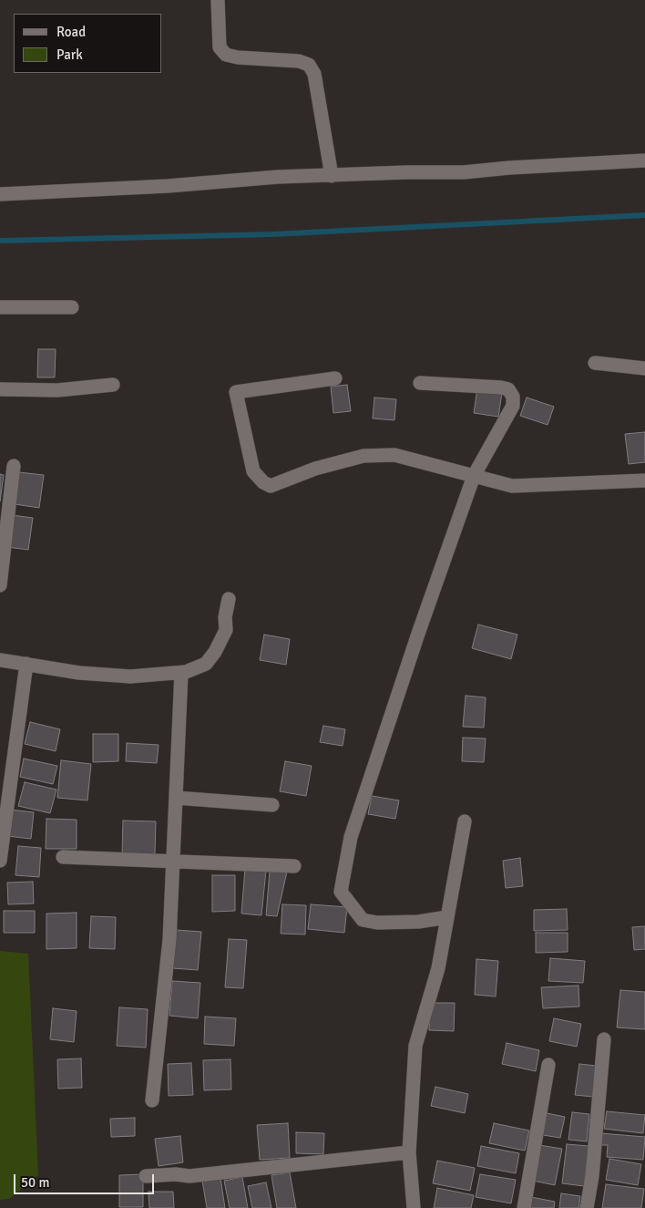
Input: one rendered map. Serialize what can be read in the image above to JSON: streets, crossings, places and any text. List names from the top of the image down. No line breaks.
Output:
{"legend":["Road","Park"],"scale_bar":"50 m"}
